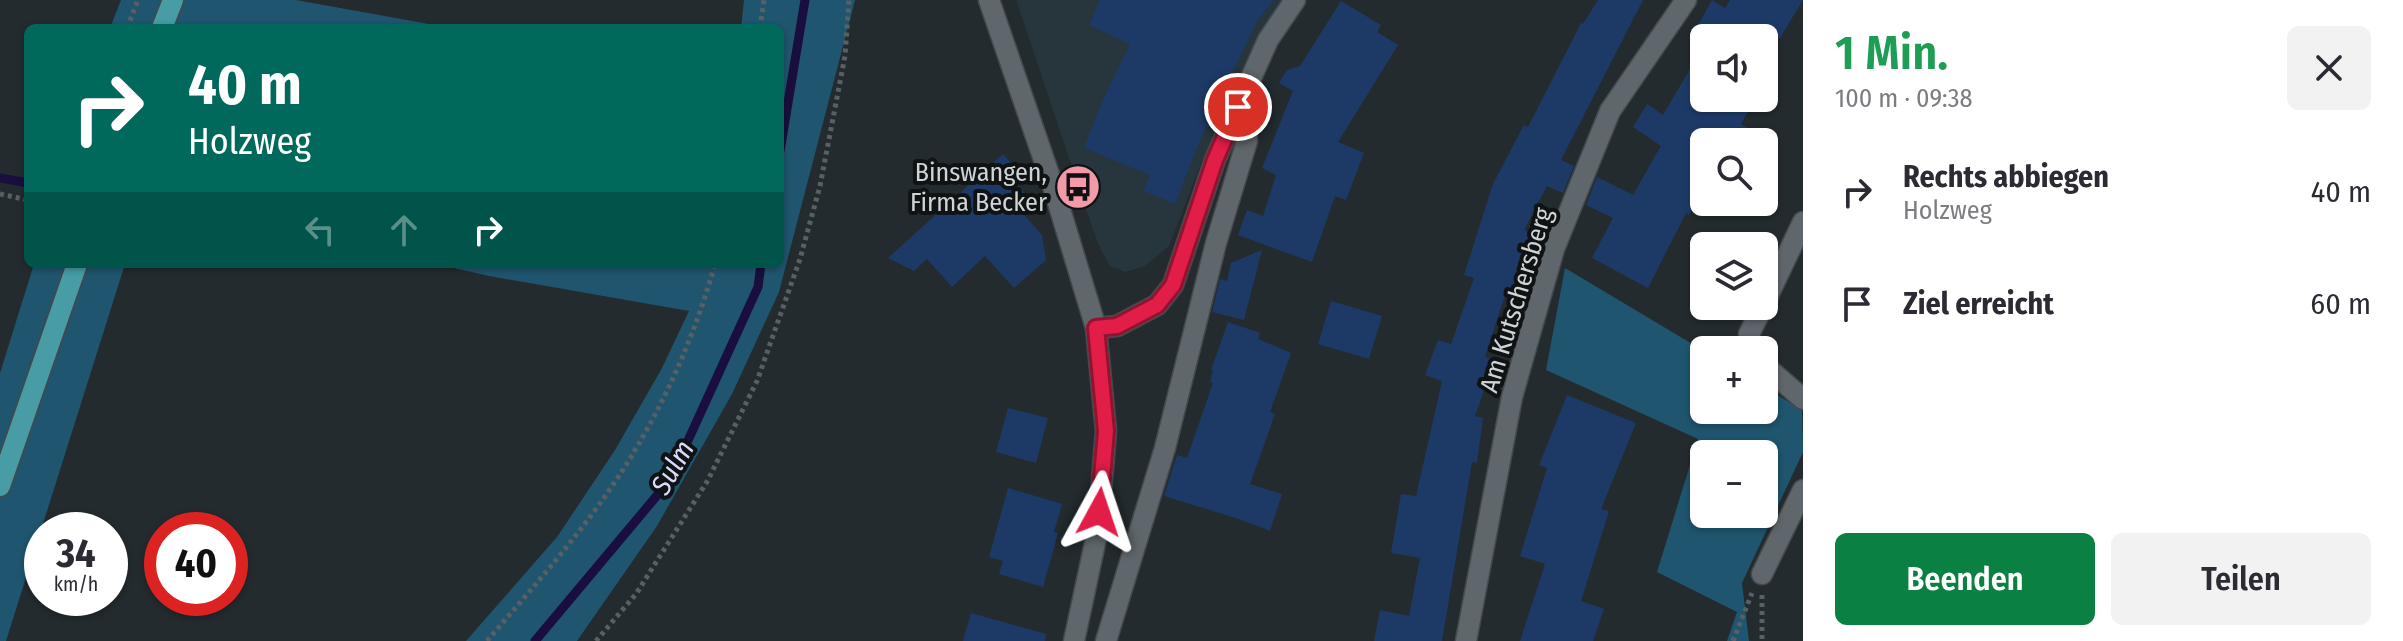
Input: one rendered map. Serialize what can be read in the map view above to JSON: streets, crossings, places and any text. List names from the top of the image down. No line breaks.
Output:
{"streets":{"street":["Am Kutschersberg"]},"water":["Sulm"],"places":{"bus stop":["Binswangen, Firma Becker"]},"page":{"heading":["1 Min.","100 m · 09:38"],"map_buttons":["+","−"],"turn":["40 m","Holzweg"],"list":[{"name":"Rechts abbiegen","note":"Holzweg","value":"40 m"},{"name":"Ziel erreicht","value":"60 m"}],"speed":"34 km/h","limit":"40","buttons":["Beenden","Teilen"]}}
